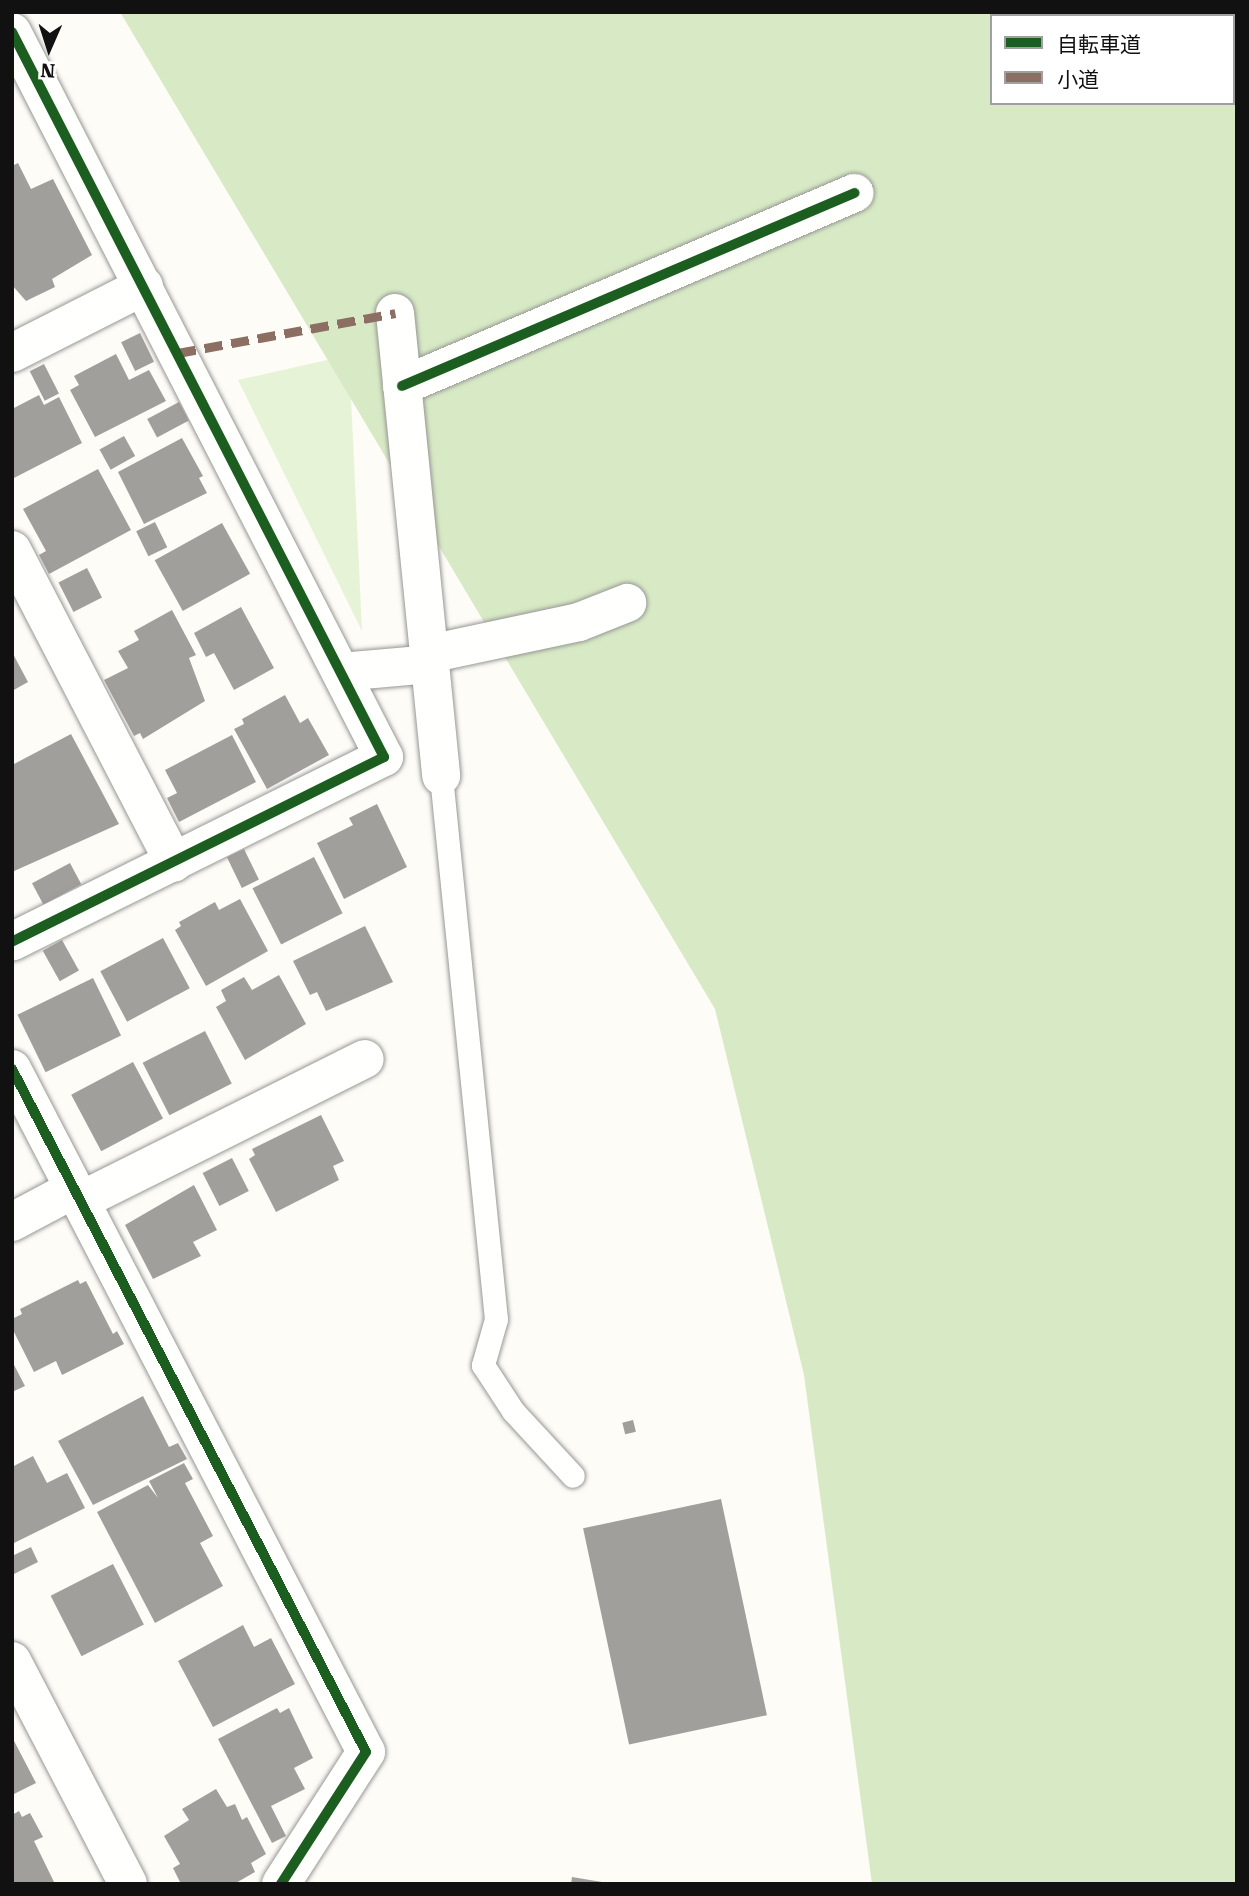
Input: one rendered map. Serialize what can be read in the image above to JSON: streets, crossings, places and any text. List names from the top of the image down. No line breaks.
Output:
{"legend":["自転車道","小道"],"north":"bottom"}
